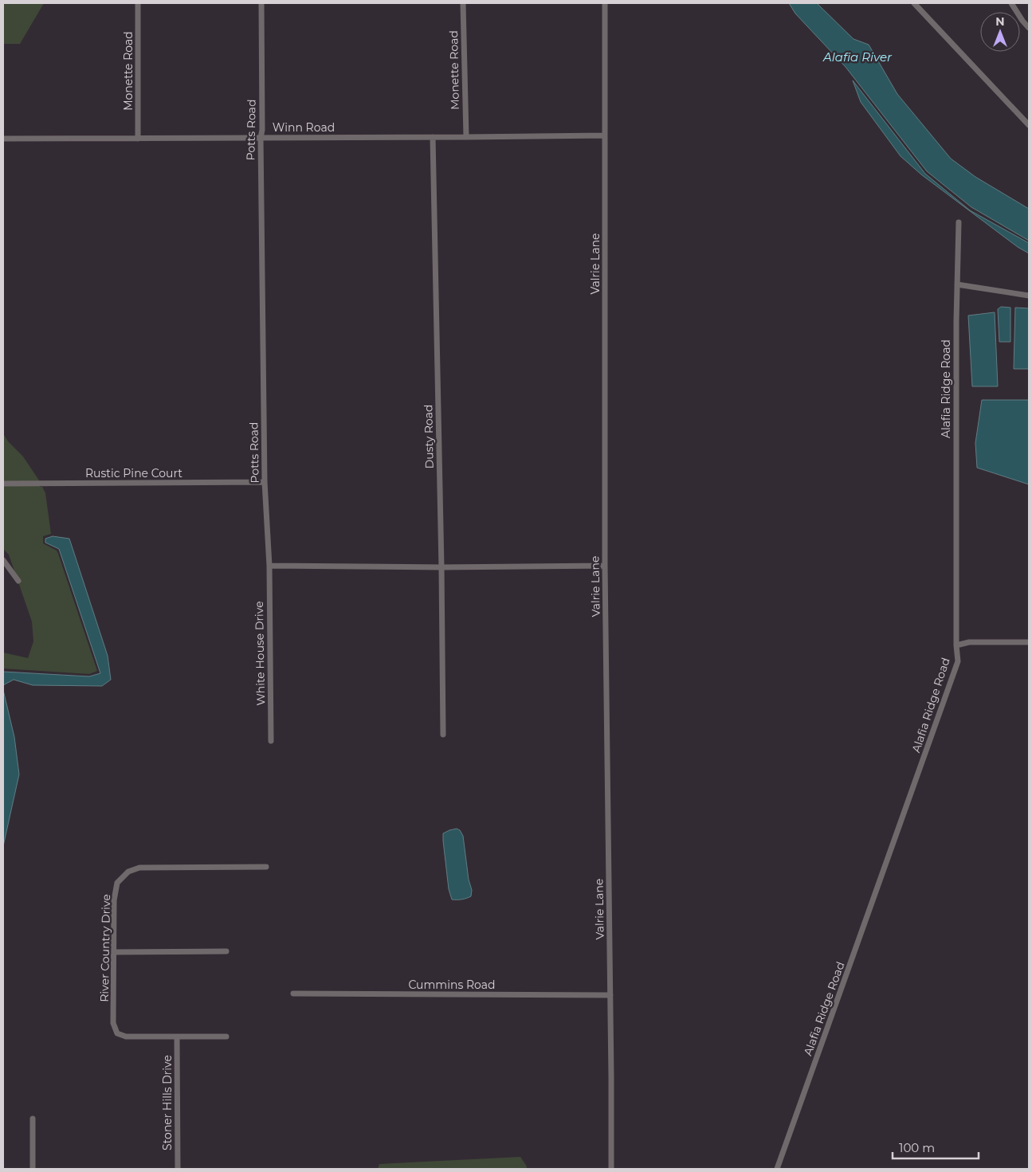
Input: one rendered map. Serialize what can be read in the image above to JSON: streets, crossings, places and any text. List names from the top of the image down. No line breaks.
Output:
{"streets":{"street":["Monette Road","Winn Road","Potts Road","Valrie Lane","Alafia Ridge Road","Dusty Road","Rustic Pine Court","White House Drive","River Country Drive","Cummins Road","Stoner Hills Drive"]},"crossings":[["Monette Road","Winn Road"],["Winn Road","Potts Road"],["Winn Road","Valrie Lane"],["Winn Road","Dusty Road"],["Potts Road","Rustic Pine Court"],["Potts Road","White House Drive"],["Valrie Lane","Cummins Road"],["River Country Drive","Stoner Hills Drive"]],"water":["Alafia River"],"scale_bar":"100 m","north":"top"}
